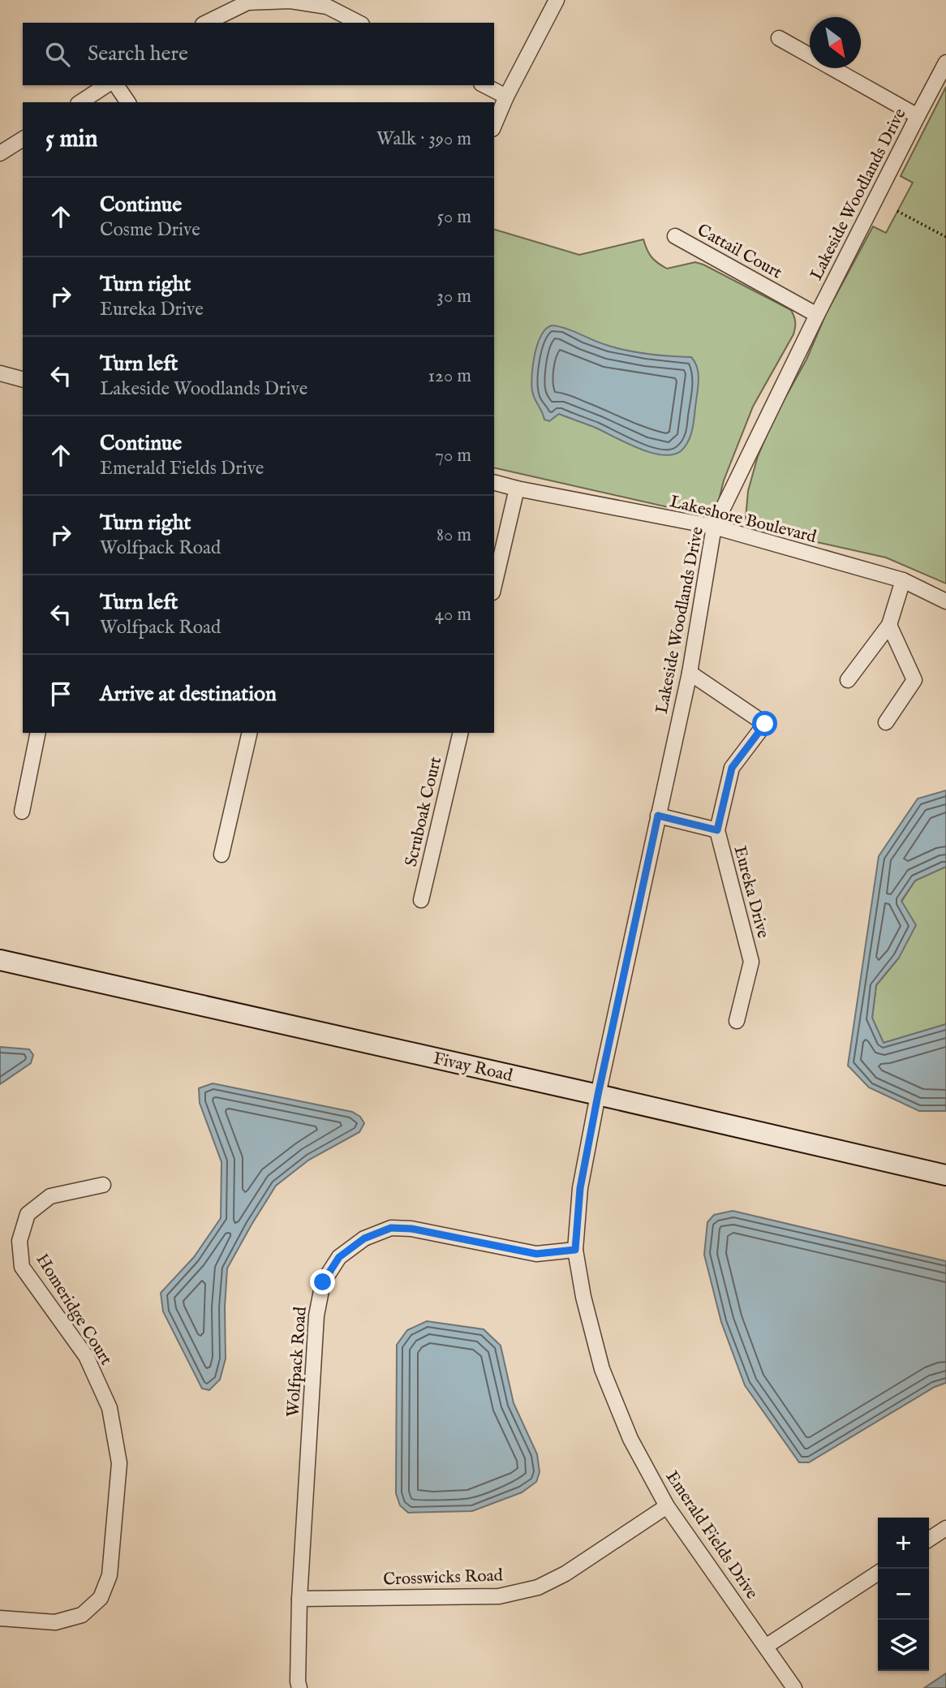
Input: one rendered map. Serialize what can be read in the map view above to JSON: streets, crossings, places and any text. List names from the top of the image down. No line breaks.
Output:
{"streets":{"street":["Lakeside Woodlands Drive","Cattail Court","Lakeshore Boulevard","Scruboak Court","Eureka Drive","Fivay Road","Homeridge Court","Wolfpack Road","Emerald Fields Drive","Crosswicks Road"]},"crossings":[["Lakeside Woodlands Drive","Cattail Court"],["Lakeside Woodlands Drive","Lakeshore Boulevard"],["Lakeside Woodlands Drive","Eureka Drive"],["Lakeside Woodlands Drive","Fivay Road"],["Lakeside Woodlands Drive","Emerald Fields Drive"],["Fivay Road","Emerald Fields Drive"],["Wolfpack Road","Emerald Fields Drive"],["Wolfpack Road","Crosswicks Road"],["Emerald Fields Drive","Crosswicks Road"]],"north":"bottom right","page":{"search":"Search here","heading":["5 min","Walk · 390 m"],"list":[["Continue","Cosme Drive","50 m"],["Turn right","Eureka Drive","30 m"],["Turn left","Lakeside Woodlands Drive","120 m"],["Continue","Emerald Fields Drive","70 m"],["Turn right","Wolfpack Road","80 m"],["Turn left","Wolfpack Road","40 m"],"Arrive at destination"],"map_buttons":["+","−"]}}
